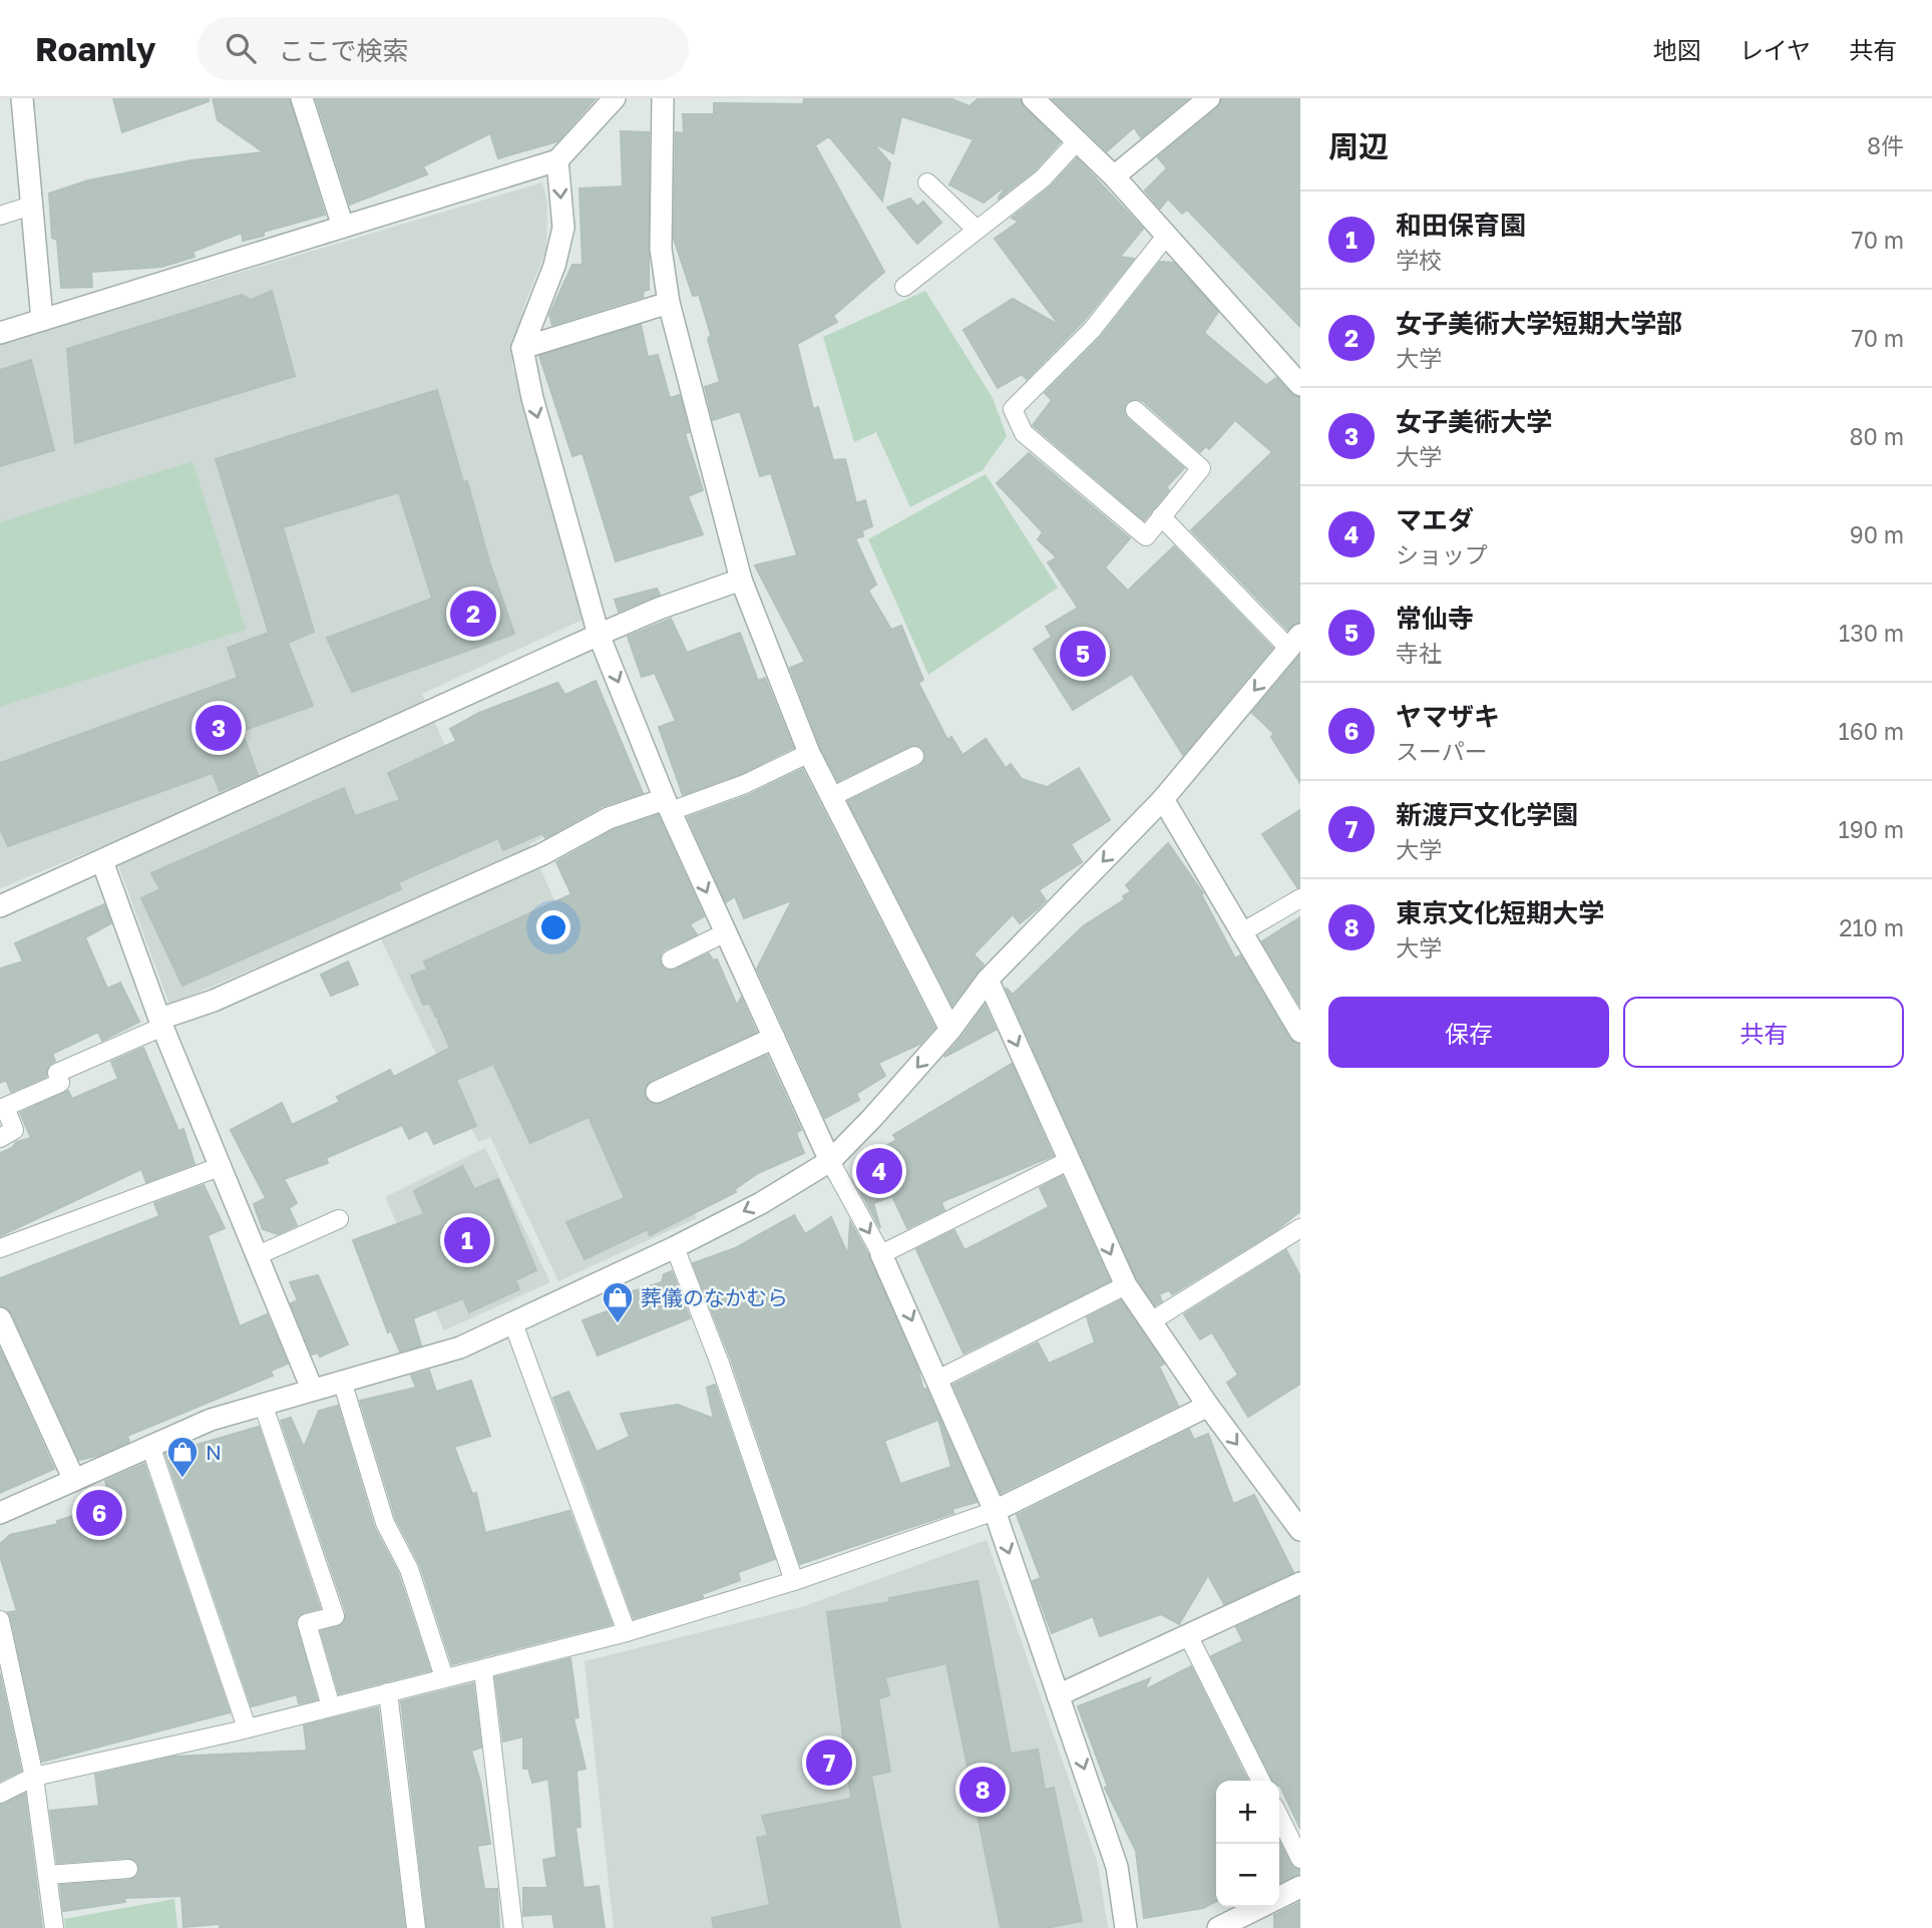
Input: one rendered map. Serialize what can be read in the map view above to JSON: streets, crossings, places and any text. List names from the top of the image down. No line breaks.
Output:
{"places":{"shop":["葬儀のなかむら","N"]},"page":{"header":"Roamly","search":"ここで検索","nav":["地図","レイヤ","共有"],"heading":["周辺","8件"],"list":[{"mark":"1","name":"和田保育園","note":"学校","value":"70 m"},{"mark":"2","name":"女子美術大学短期大学部","note":"大学","value":"70 m"},{"mark":"3","name":"女子美術大学","note":"大学","value":"80 m"},{"mark":"4","name":"マエダ","note":"ショップ","value":"90 m"},{"mark":"5","name":"常仙寺","note":"寺社","value":"130 m"},{"mark":"6","name":"ヤマザキ","note":"スーパー","value":"160 m"},{"mark":"7","name":"新渡戸文化学園","note":"大学","value":"190 m"},{"mark":"8","name":"東京文化短期大学","note":"大学","value":"210 m"}],"pins":["2","5","3","4","1","6","7","8"],"buttons":["保存","共有"],"map_buttons":["+","−"]}}
